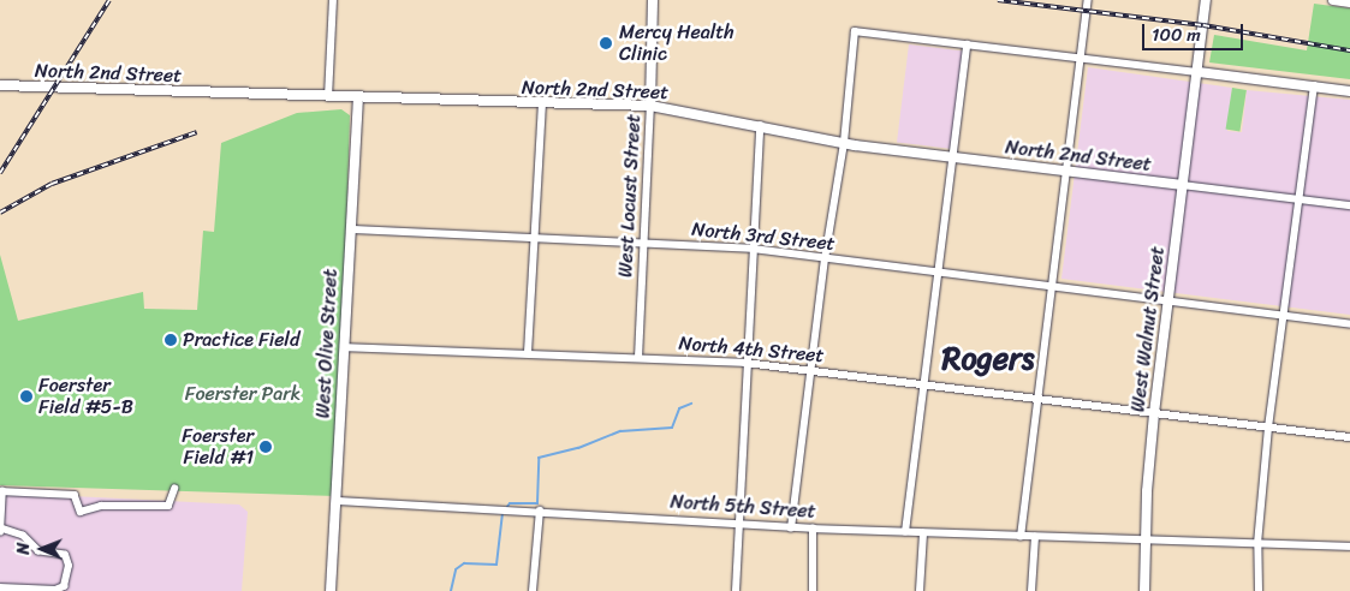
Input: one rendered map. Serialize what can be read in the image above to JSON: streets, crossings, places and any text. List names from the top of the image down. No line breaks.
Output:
{"streets":{"main road":["North 2nd Street","West Locust Street","West Walnut Street","West Olive Street"],"street":["North 3rd Street","North 4th Street","North 5th Street"]},"crossings":[["North 2nd Street","West Locust Street"],["North 2nd Street","West Walnut Street"],["North 2nd Street","West Olive Street"],["West Locust Street","North 3rd Street"],["West Locust Street","North 4th Street"],["North 3rd Street","West Walnut Street"],["North 3rd Street","West Olive Street"],["West Walnut Street","North 4th Street"],["West Walnut Street","North 5th Street"],["West Olive Street","North 4th Street"],["West Olive Street","North 5th Street"]],"districts":["Rogers"],"parks":["Foerster Park"],"places":["Mercy Health Clinic","Practice Field","Foerster Field #5-B","Foerster Field #1"],"scale_bar":"100 m","north":"left"}
